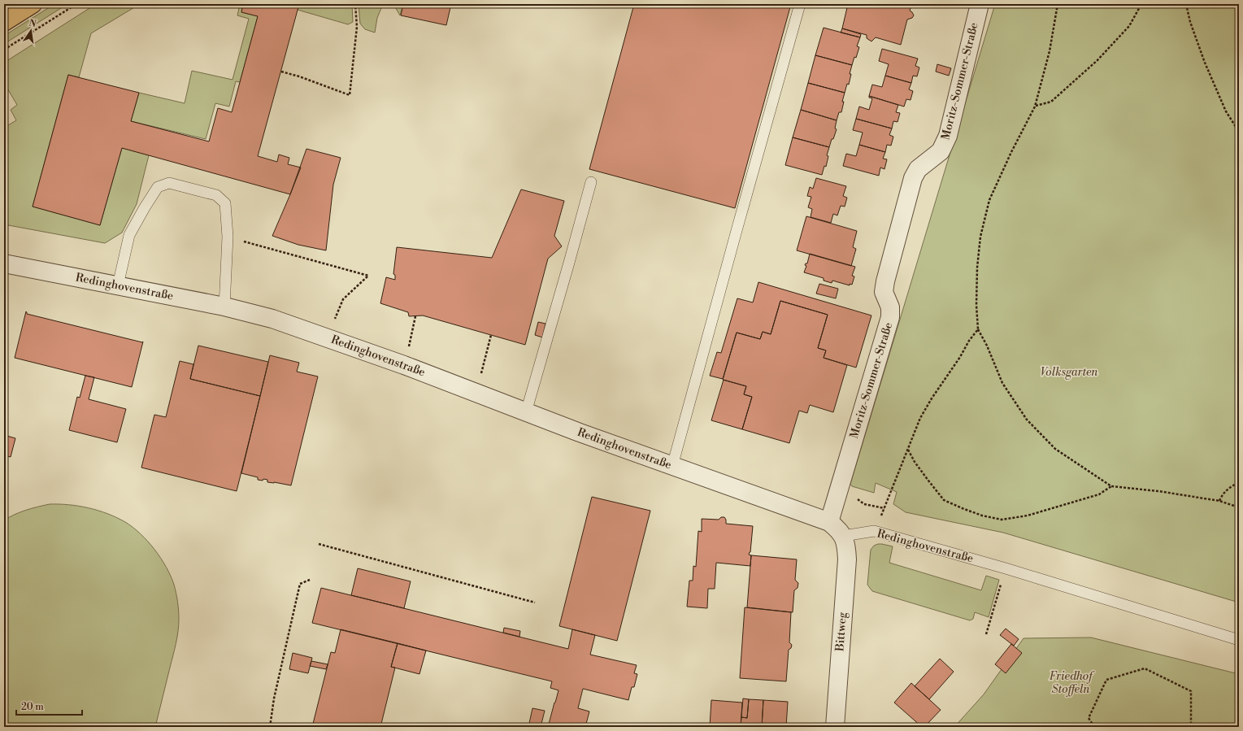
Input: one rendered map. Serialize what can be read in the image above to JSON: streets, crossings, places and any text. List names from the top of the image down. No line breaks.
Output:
{"streets":{"street":["Moritz-Sommer-Straße","Redinghovenstraße","Bittweg"]},"crossings":[["Moritz-Sommer-Straße","Redinghovenstraße"],["Redinghovenstraße","Bittweg"]],"parks":["Volksgarten","Friedhof Stoffeln"],"scale_bar":"20 m","north":"top"}
